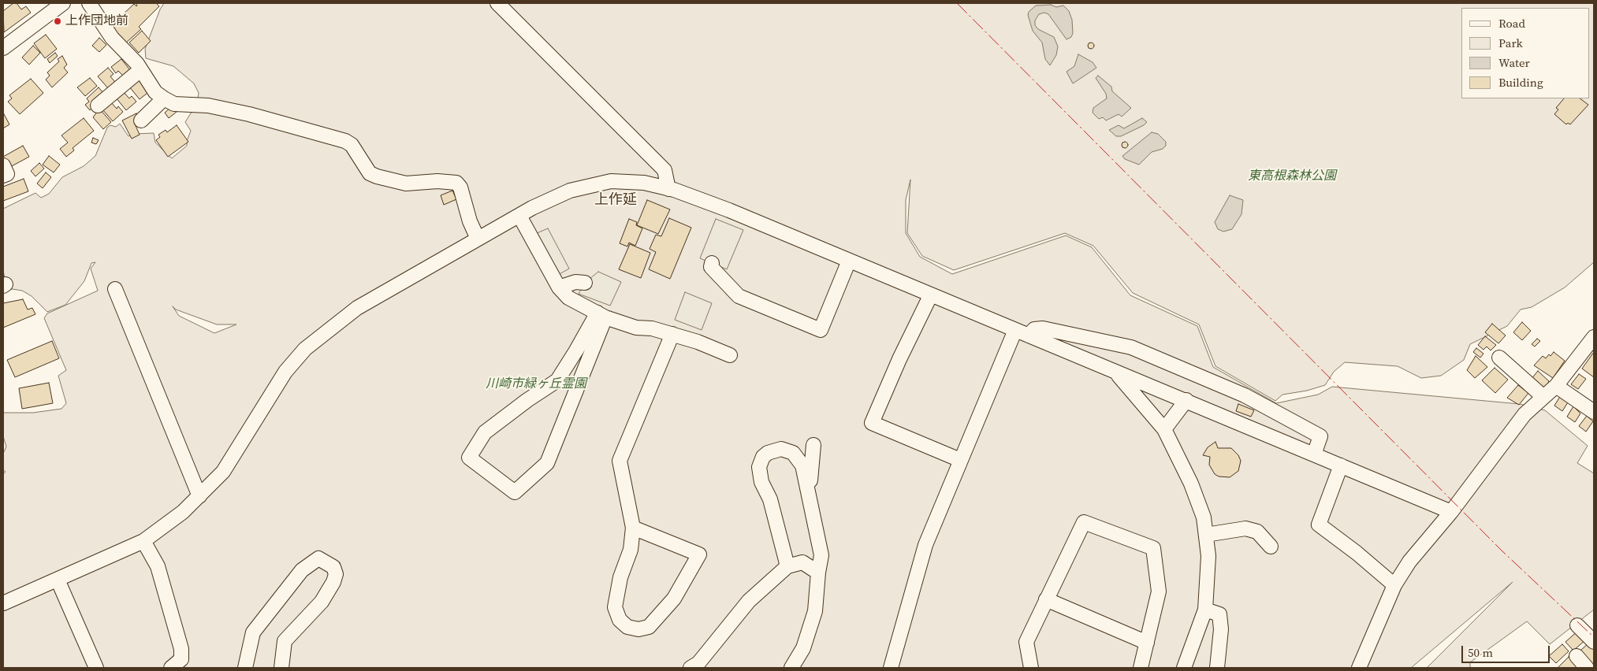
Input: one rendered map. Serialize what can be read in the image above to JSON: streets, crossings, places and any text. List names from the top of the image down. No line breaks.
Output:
{"districts":["上作延"],"parks":["東高根森林公園","川崎市緑ヶ丘霊園"],"places":["上作団地前"],"legend":["Road","Park","Water","Building"],"scale_bar":"50 m"}
